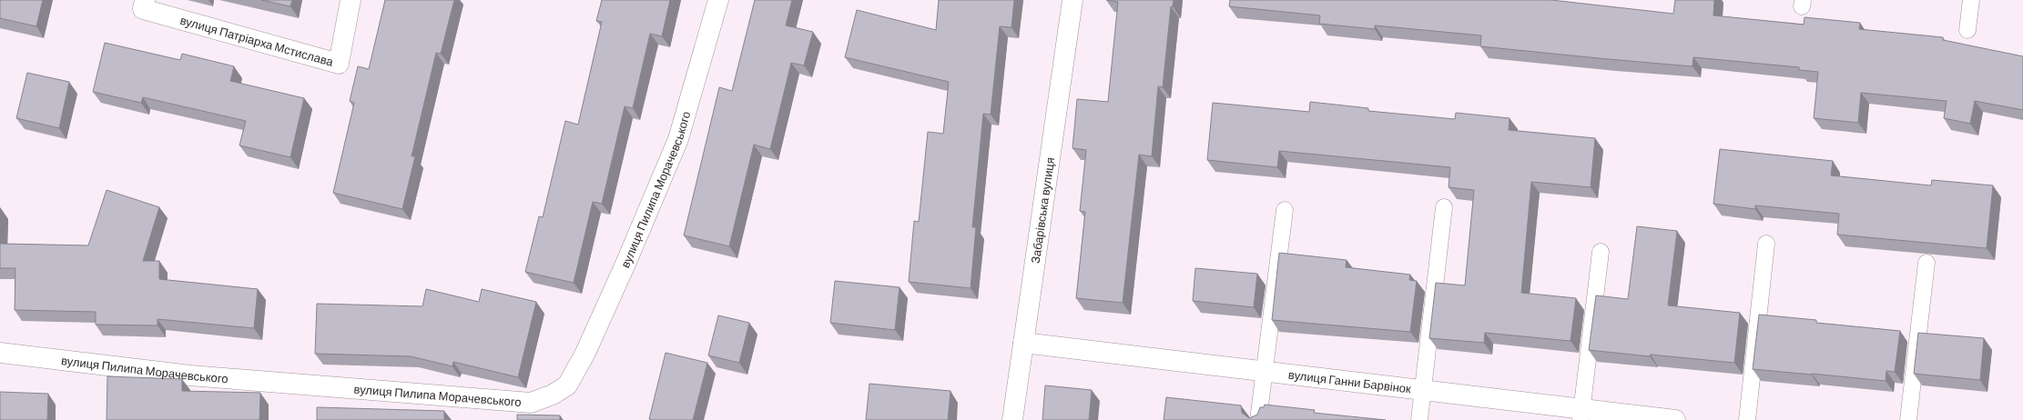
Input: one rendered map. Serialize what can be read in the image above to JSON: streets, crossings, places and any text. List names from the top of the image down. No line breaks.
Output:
{"streets":{"street":["вулиця Патріарха Мстислава","вулиця Пилипа Морачевського","Забарівська вулиця","вулиця Ганни Барвінок"]},"crossings":[["Забарівська вулиця","вулиця Ганни Барвінок"]]}
